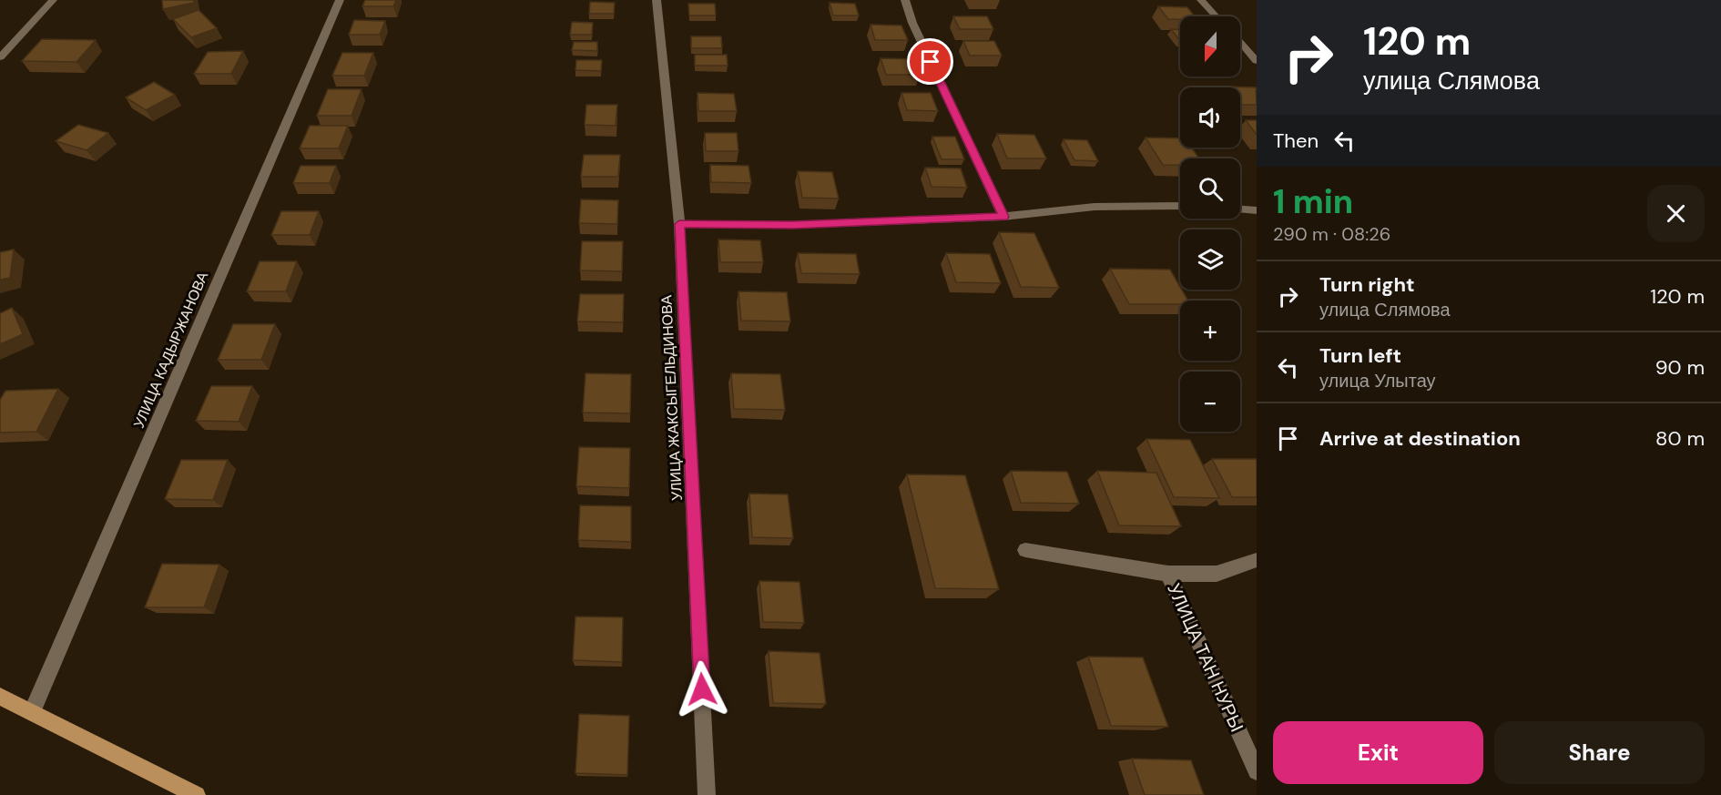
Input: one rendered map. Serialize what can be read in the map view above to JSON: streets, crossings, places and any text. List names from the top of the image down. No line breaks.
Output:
{"streets":{"street":["УЛИЦА КАДЫРЖАНОВА","УЛИЦА ЖАКСЫГЕЛЬДИНОВА","УЛИЦА ТАН НУРЫ"]},"north":"bottom","page":{"turn":["120 m","улица Слямова"],"map_buttons":["+","−"],"then":"Then","heading":["1 min","290 m · 08:26"],"list":[{"name":"Turn right","note":"улица Слямова","value":"120 m"},{"name":"Turn left","note":"улица Улытау","value":"90 m"},{"name":"Arrive at destination","value":"80 m"}],"buttons":["Exit","Share"]}}
